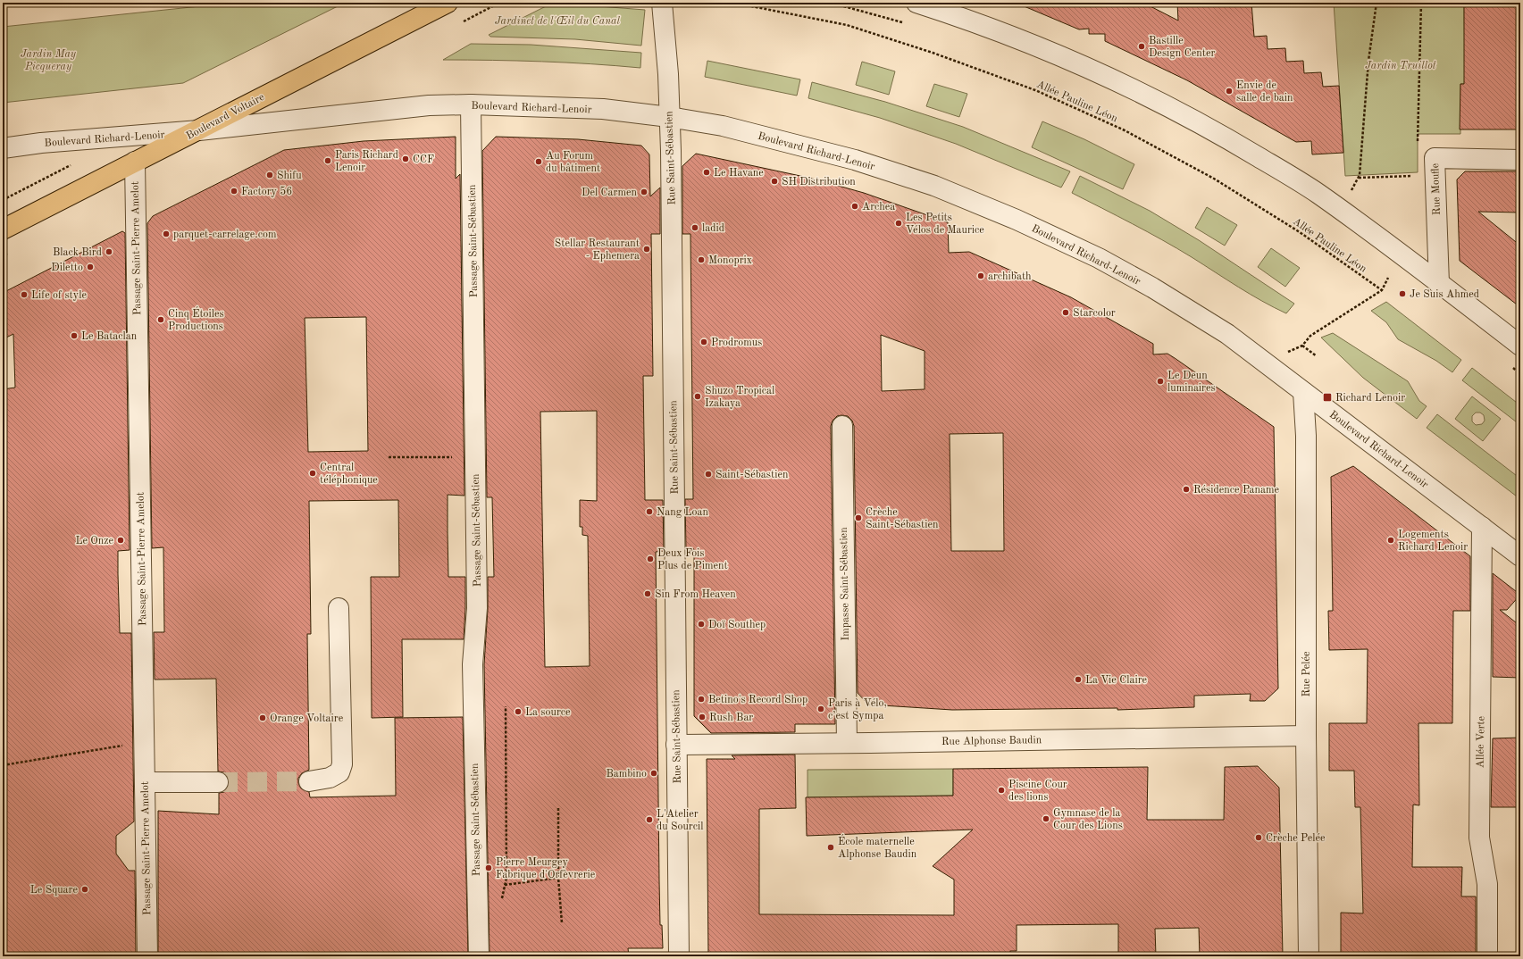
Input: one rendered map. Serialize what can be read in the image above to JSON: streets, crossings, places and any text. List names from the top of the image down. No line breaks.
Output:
{"streets":{"main road":["Boulevard Voltaire"],"street":["Boulevard Richard-Lenoir","Rue Saint-Sébastien","Rue Moufle","Passage Saint-Sébastien","Passage Saint-Pierre Amelot","Impasse Saint-Sébastien","Rue Pelée","Rue Alphonse Baudin","Allée Verte"],"path":["Allée Pauline Léon"]},"crossings":[["Boulevard Richard-Lenoir","Boulevard Voltaire"],["Boulevard Richard-Lenoir","Rue Saint-Sébastien"],["Boulevard Richard-Lenoir","Passage Saint-Sébastien"],["Boulevard Richard-Lenoir","Rue Pelée"],["Boulevard Richard-Lenoir","Allée Verte"],["Boulevard Voltaire","Passage Saint-Pierre Amelot"],["Rue Saint-Sébastien","Rue Alphonse Baudin"],["Impasse Saint-Sébastien","Rue Alphonse Baudin"],["Rue Pelée","Rue Alphonse Baudin"]],"parks":["Jardinet de l'Œil du Canal","Jardin May Picqueray","Jardin Truillot"],"places":{"other":["Bastille Design Center","Envie de salle de bain","CCF","Paris Richard Lenoir","Au Forum du bâtiment","Le Havane","Shifu","SH Distribution","Factory 56","Del Carmen","Archea","Les Petits Vélos de Maurice","ladid","parquet-carrelage.com","Stellar Restaurant - Ephemera","Black Bird","Monoprix","Diletto","archibath","Je Suis Ahmed","Life of style","Starcolor","Cinq Étoiles Productions","Le Bataclan","Prodromus","Le Deun luminaires","Shuzo Tropical Izakaya","Central téléphonique","Saint-Sébastien","Résidence Paname","Nang Loan","Crèche Saint-Sébastien","Le Onze","Logements Richard Lenoir","Deux Fois Plus de Piment","Sin From Heaven","Doï Southep","La Vie Claire","Betino's Record Shop","Paris à Vélo, c’est Sympa","La source","Rush Bar","Orange Voltaire","Bambino","Piscine Cour des lions","Gymnase de la Cour des Lions","L'Atelier du Sourcil","Crèche Pelée","École maternelle Alphonse Baudin","Pierre Meurgey Fabrique d'Orfèvrerie","Le Square"],"transit":["Richard Lenoir"]}}
